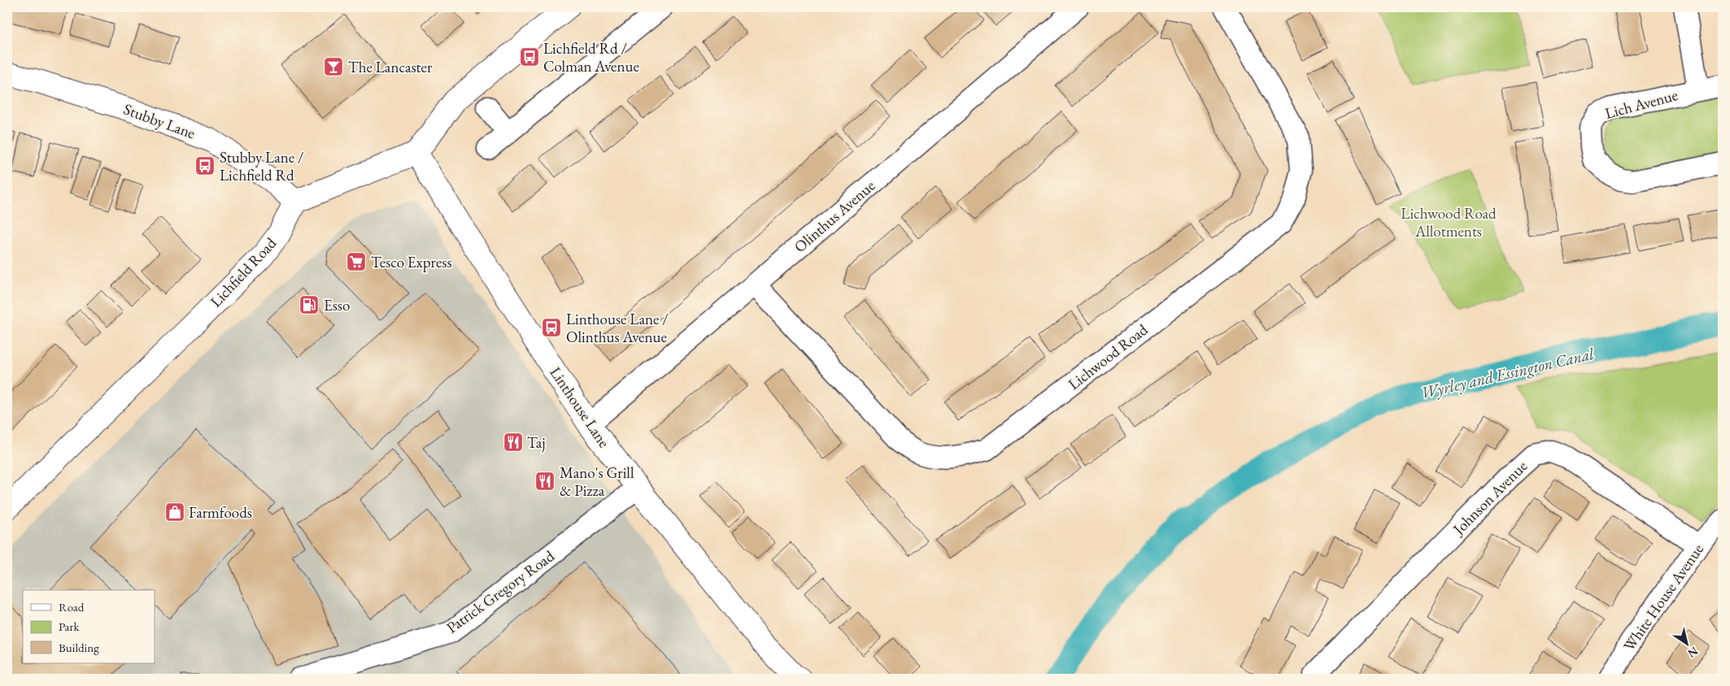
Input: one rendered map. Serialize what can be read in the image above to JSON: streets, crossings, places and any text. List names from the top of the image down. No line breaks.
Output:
{"streets":{"street":["Lich Avenue","Stubby Lane","Olinthus Avenue","Lichfield Road","Lichwood Road","Linthouse Lane","Johnson Avenue","Patrick Gregory Road","White House Avenue"]},"crossings":[["Stubby Lane","Lichfield Road"],["Olinthus Avenue","Lichwood Road"],["Olinthus Avenue","Linthouse Lane"],["Linthouse Lane","Patrick Gregory Road"],["Johnson Avenue","White House Avenue"]],"water":["Wyrley and Essington Canal"],"parks":["Lichwood Road Allotments"],"places":{"bus stop":["Lichfield Rd / Colman Avenue","Stubby Lane / Lichfield Rd","Linthouse Lane / Olinthus Avenue"],"bar":["The Lancaster"],"supermarket":["Tesco Express"],"fuel station":["Esso"],"restaurant":["Taj","Mano's Grill & Pizza"],"shop":["Farmfoods"]},"legend":["Road","Park","Building"],"north":"bottom right"}
